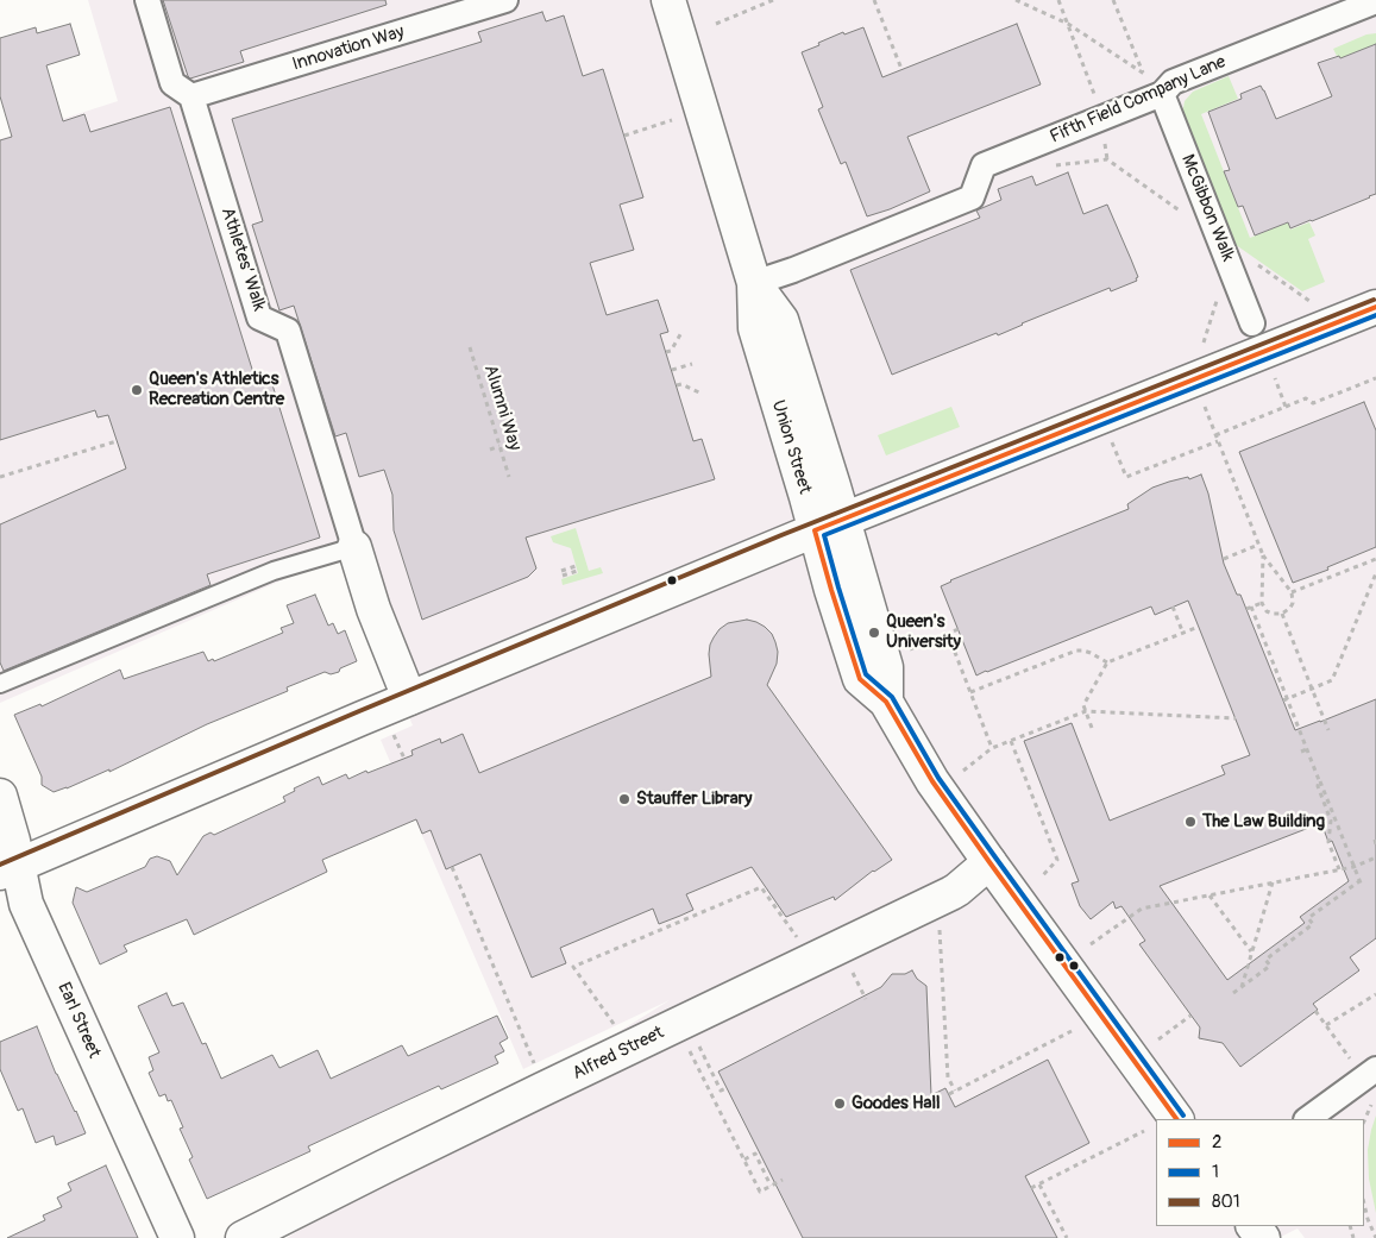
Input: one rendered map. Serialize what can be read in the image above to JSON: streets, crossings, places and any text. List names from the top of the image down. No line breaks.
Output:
{"streets":{"main road":["Union Street","Earl Street","Alfred Street"],"street":["Innovation Way","Fifth Field Company Lane","McGibbon Walk","Athletes’ Walk"],"path":["Alumni Way"]},"crossings":[["Innovation Way","Athletes’ Walk"],["Fifth Field Company Lane","McGibbon Walk"],["Fifth Field Company Lane","Union Street"],["Union Street","Alfred Street"]],"places":["Queen's Athletics Recreation Centre","Queen's University","Stauffer Library","The Law Building","Goodes Hall"],"lines":["transit line 801","transit line 2","transit line 1"],"legend":["2","1","801"]}
